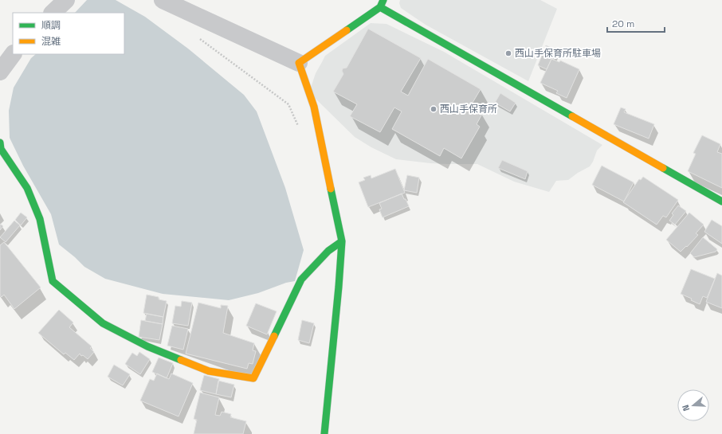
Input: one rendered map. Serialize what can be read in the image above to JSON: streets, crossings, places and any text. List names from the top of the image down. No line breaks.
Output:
{"places":["西山手保育所駐車場","西山手保育所"],"legend":["順調","混雑"],"scale_bar":"20 m","north":"left"}
